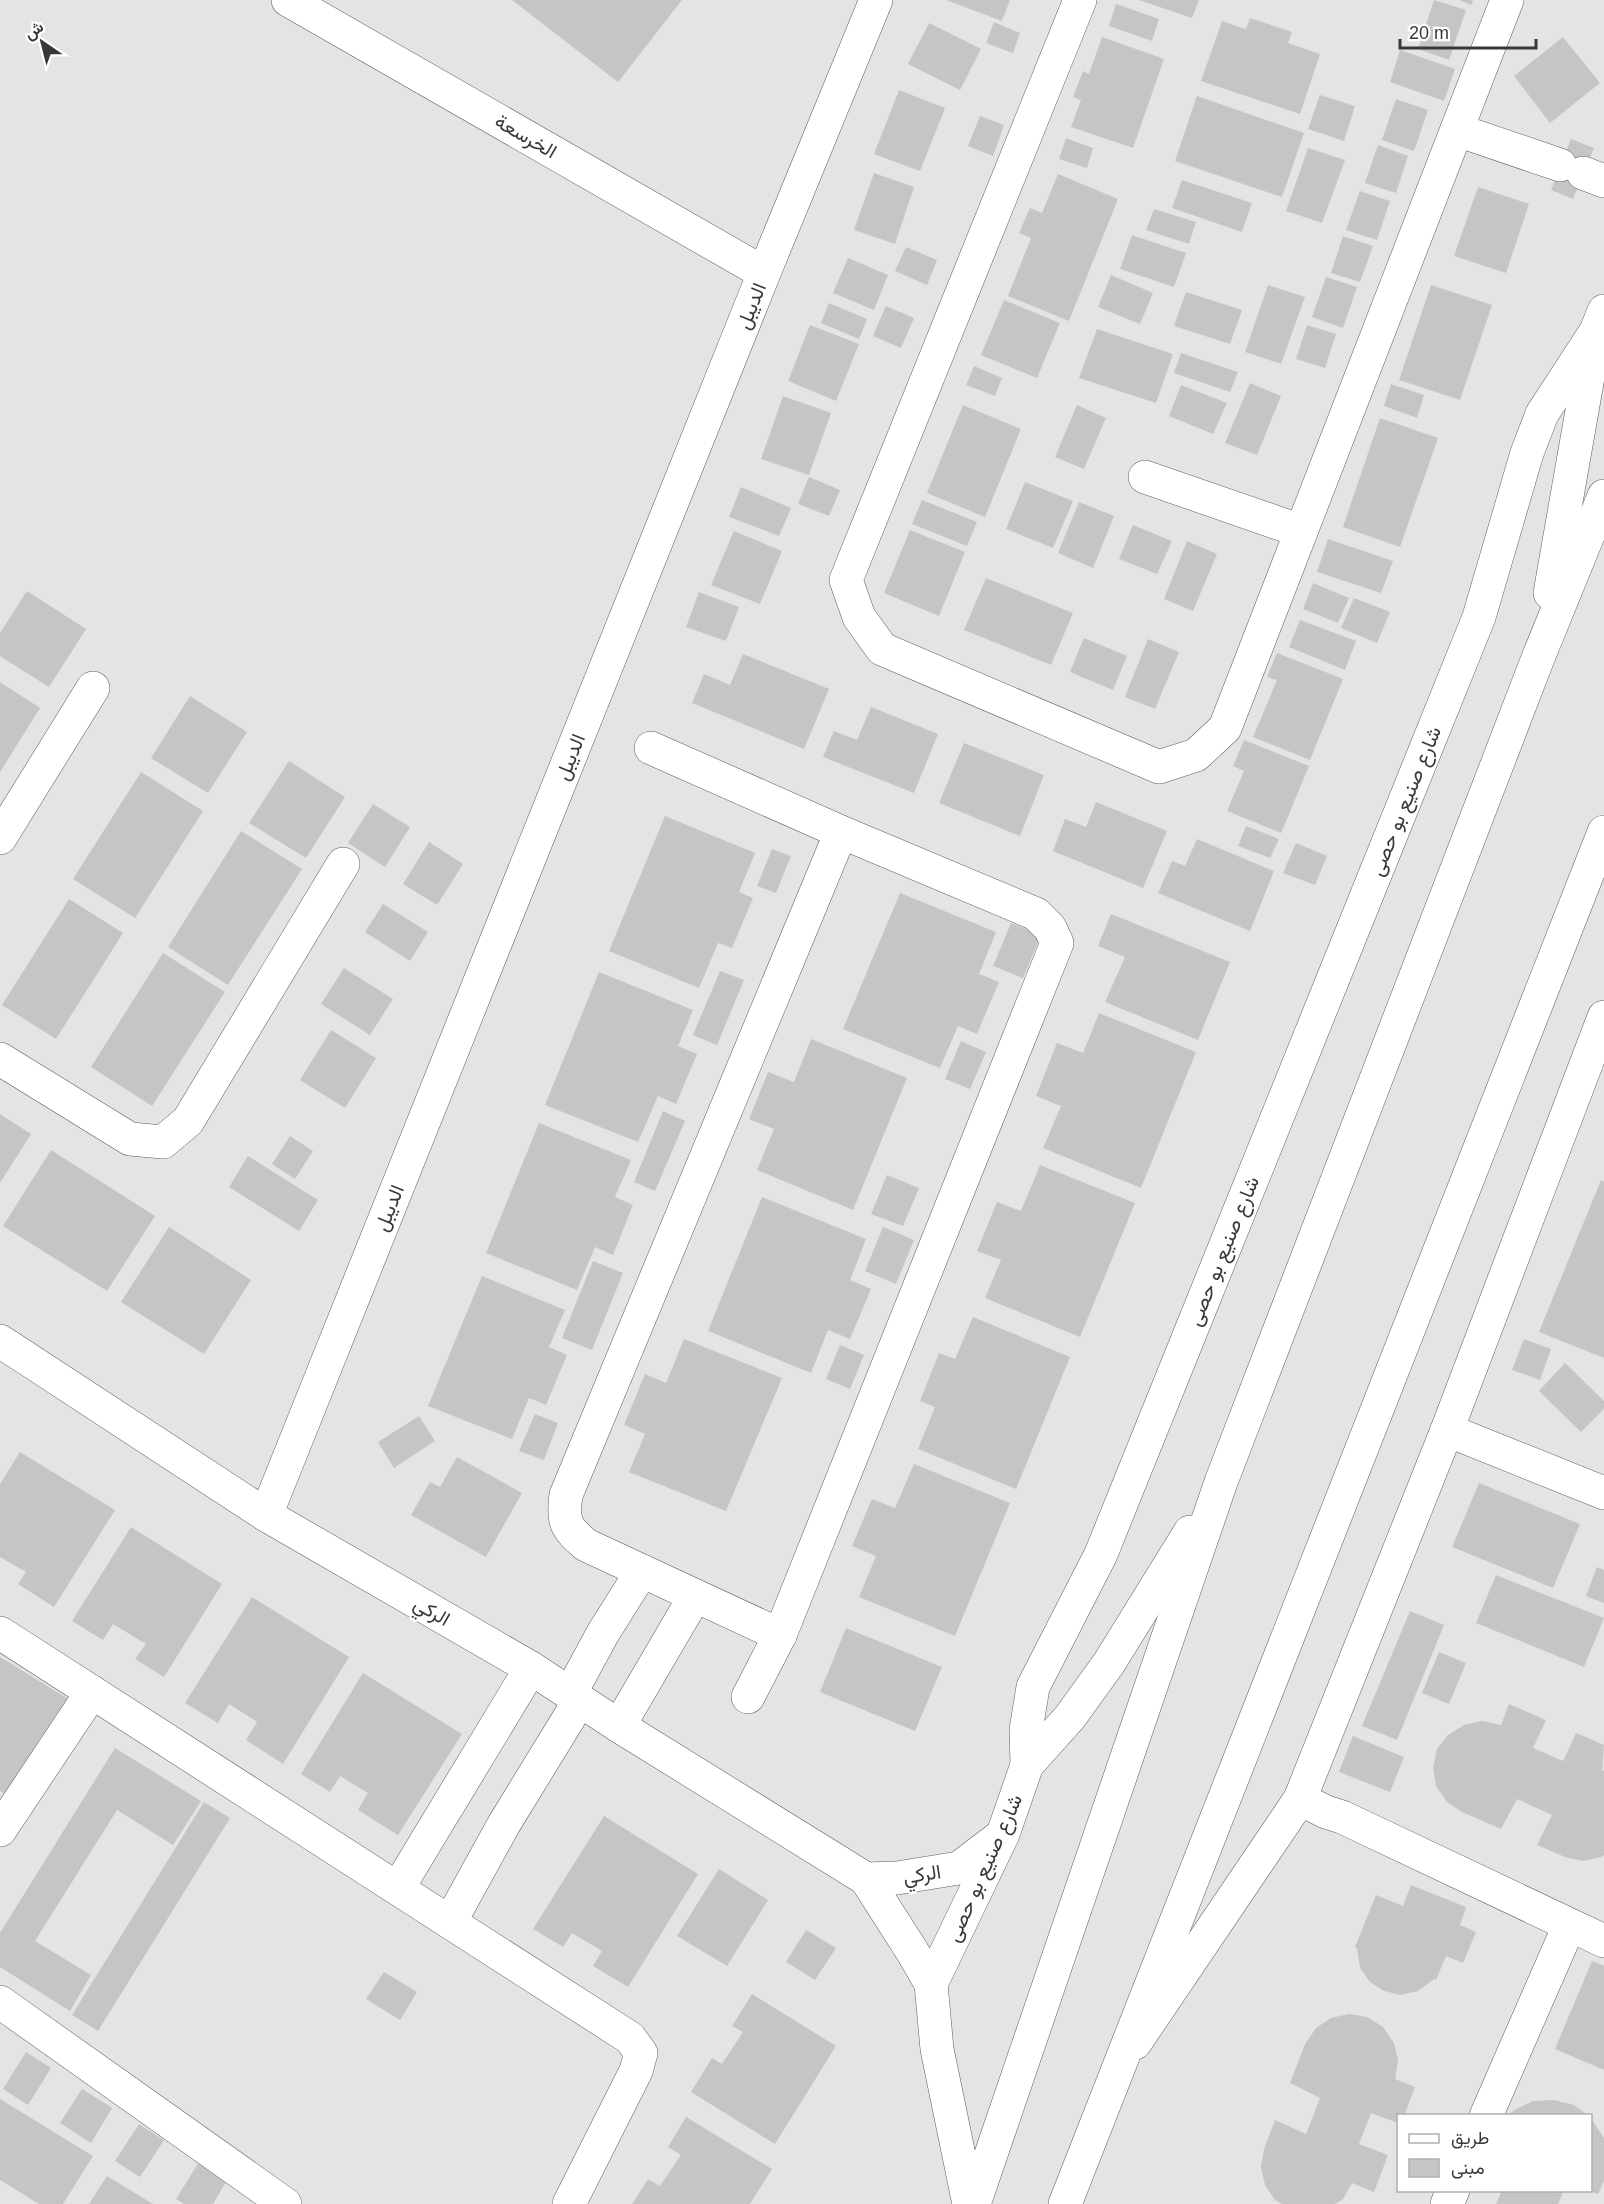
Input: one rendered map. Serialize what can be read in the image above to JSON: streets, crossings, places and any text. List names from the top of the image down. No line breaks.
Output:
{"streets":{"street":["الخرسعة","الديبل","شارع صنيع بو حصى","الركي"]},"crossings":[["الخرسعة","الديبل"],["الديبل","الركي"],["شارع صنيع بو حصى","الركي"]],"legend":["طريق","مبنى"],"scale_bar":"20 m","north":"top left"}
